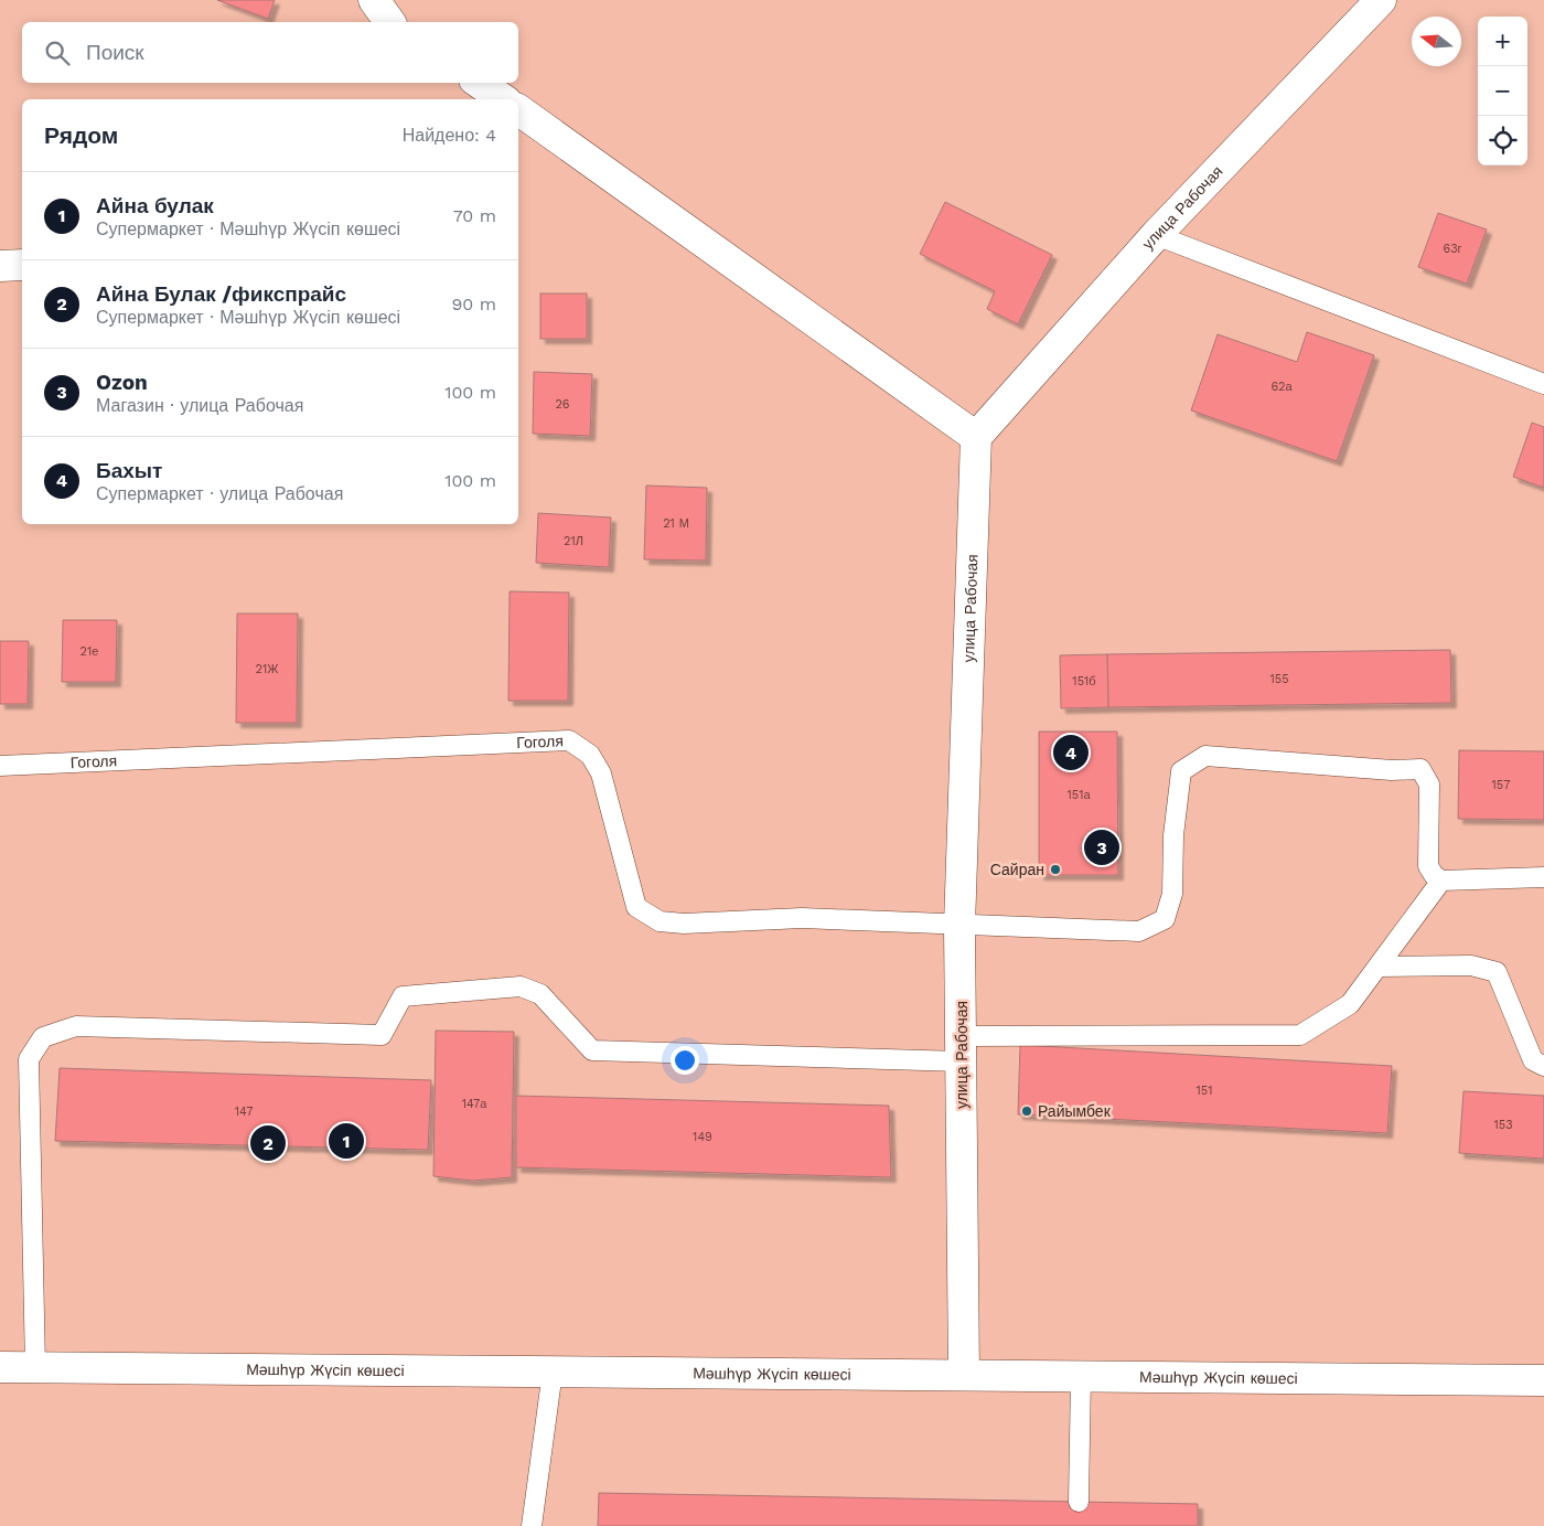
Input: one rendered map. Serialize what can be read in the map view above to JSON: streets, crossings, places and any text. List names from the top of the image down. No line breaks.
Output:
{"streets":{"street":["улица Рабочая","Мәшһүр Жүсіп көшесі"],"lane":["Гоголя"]},"crossings":[["улица Рабочая","Гоголя"],["улица Рабочая","Мәшһүр Жүсіп көшесі"]],"places":["Сайран","Райымбек"],"house_numbers":["63г","62а","26","21 М","21Л","21е","21Ж","155","151б","157","151а","151","147а","147","153","149"],"north":"left","page":{"map_buttons":["+","−"],"search":"Поиск","heading":["Рядом","Найдено: 4"],"list":[{"mark":"1","name":"Айна булак","note":"Супермаркет · Мәшһүр Жүсіп көшесі","value":"70 m"},{"mark":"2","name":"Айна Булак /фикспрайс","note":"Супермаркет · Мәшһүр Жүсіп көшесі","value":"90 m"},{"mark":"3","name":"Ozon","note":"Магазин · улица Рабочая","value":"100 m"},{"mark":"4","name":"Бахыт","note":"Супермаркет · улица Рабочая","value":"100 m"}],"pins":["4","3","1","2"]}}
